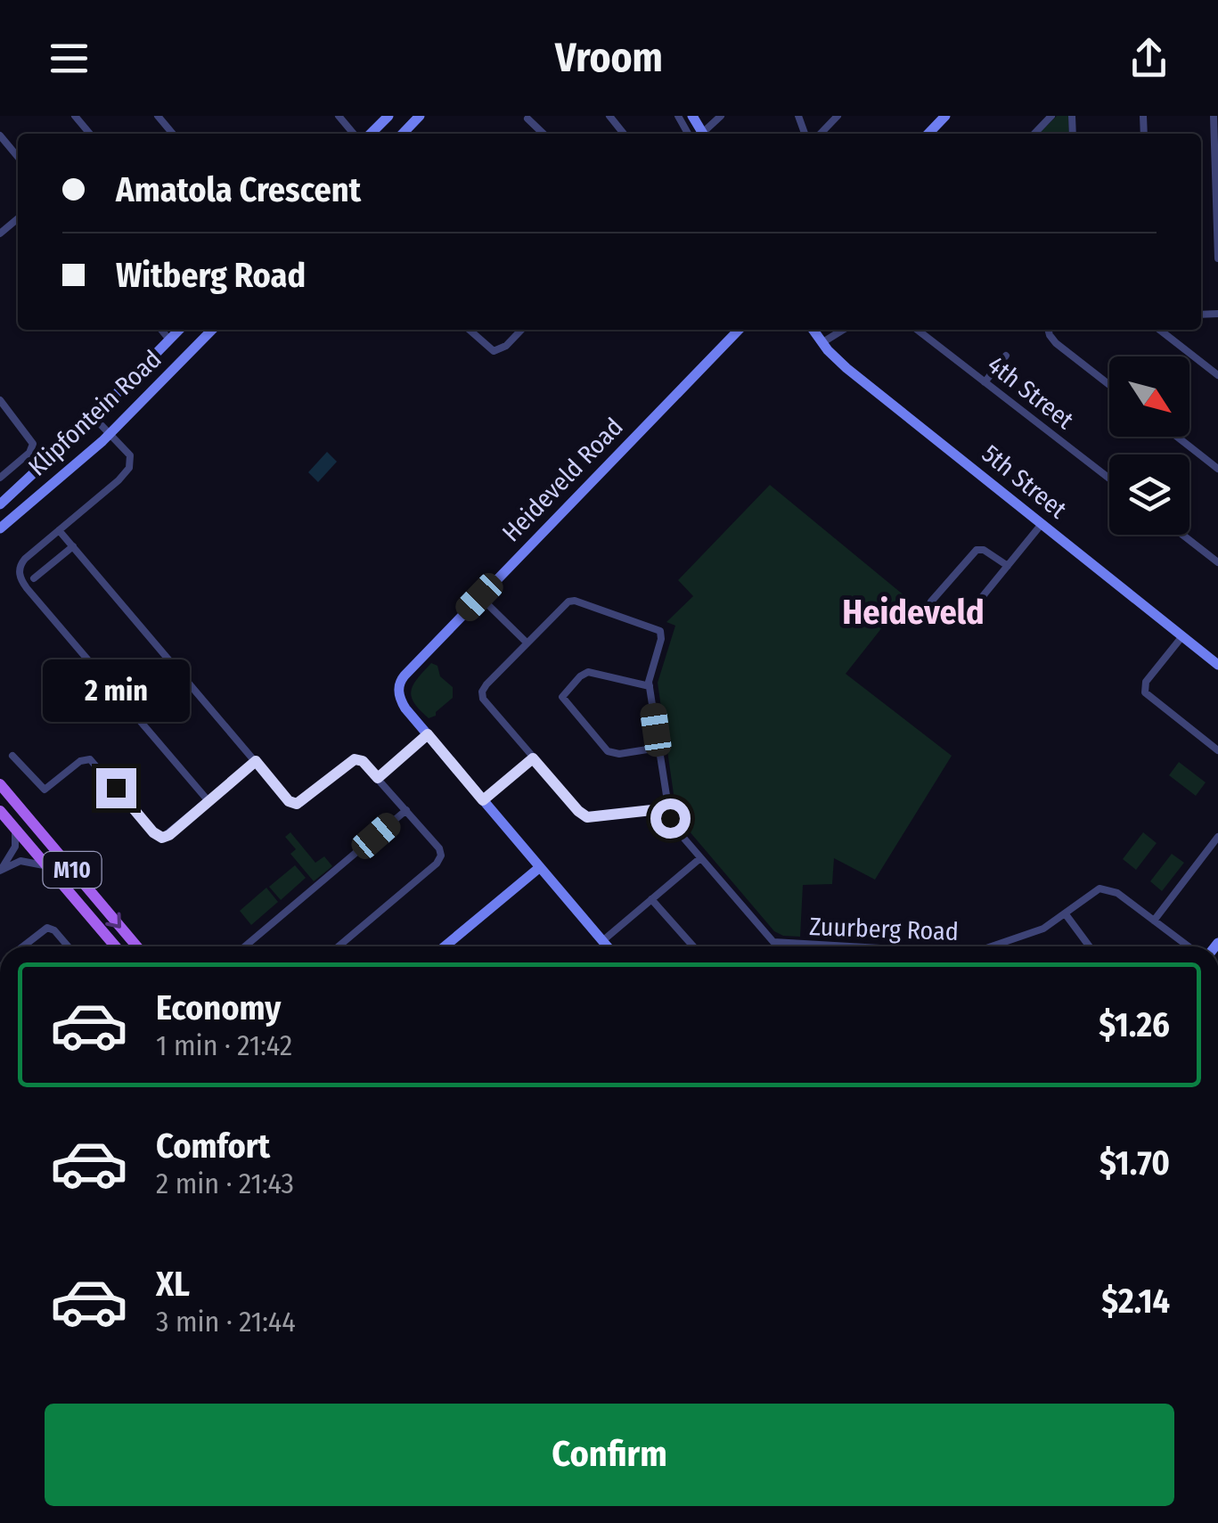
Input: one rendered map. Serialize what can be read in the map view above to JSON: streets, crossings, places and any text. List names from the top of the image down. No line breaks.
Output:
{"streets":{"main road":["M10"],"street":["4th Street","Klipfontein Road","Heideveld Road","5th Street","Zuurberg Road"]},"districts":["Heideveld"],"north":"bottom right","page":{"header":"Vroom","banner":["Amatola Crescent","Witberg Road"],"bubble":"2 min","list":[{"name":"Economy","note":"1 min · 21:42","value":"$1.26"},{"name":"Comfort","note":"2 min · 21:43","value":"$1.70"},{"name":"XL","note":"3 min · 21:44","value":"$2.14"}],"buttons":"Confirm"}}
